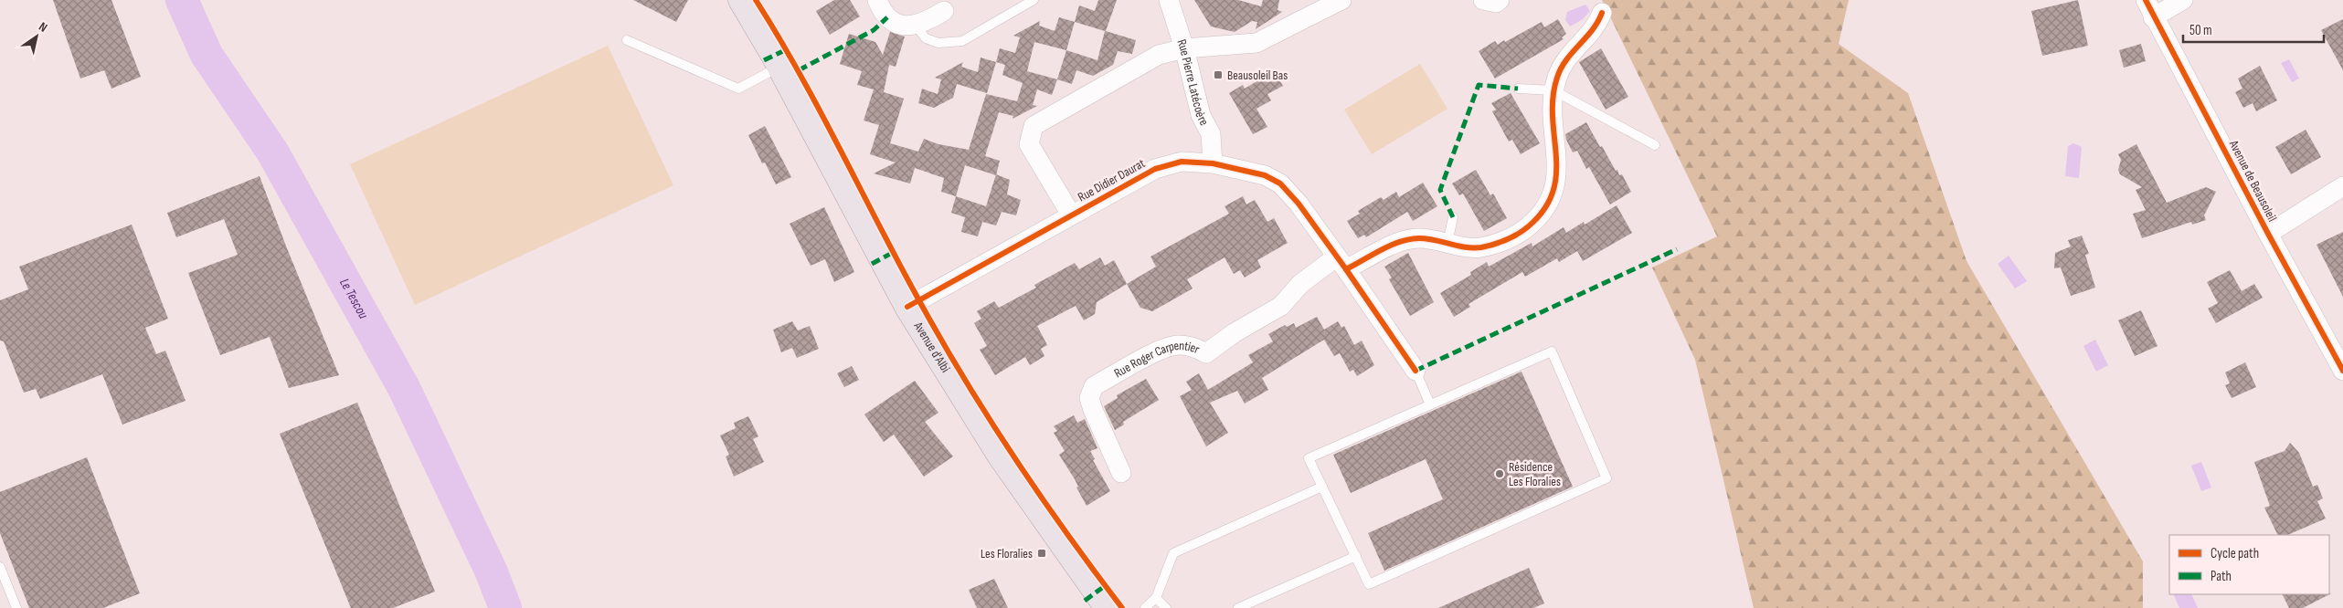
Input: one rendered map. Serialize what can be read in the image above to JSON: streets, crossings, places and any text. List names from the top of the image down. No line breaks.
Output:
{"streets":{"main road":["Avenue d'Albi"],"street":["Rue Pierre Latécoère","Rue Didier Daurat","Avenue de Beausoleil","Rue Roger Carpentier"]},"crossings":[["Rue Pierre Latécoère","Rue Didier Daurat"],["Rue Didier Daurat","Avenue d'Albi"],["Rue Didier Daurat","Rue Roger Carpentier"]],"water":["Le Tescou"],"places":{"transit":["Beausoleil Bas","Les Floralies"],"other":["Résidence Les Floralies"]},"legend":["Cycle path","Path"],"scale_bar":"50 m","north":"top right"}
